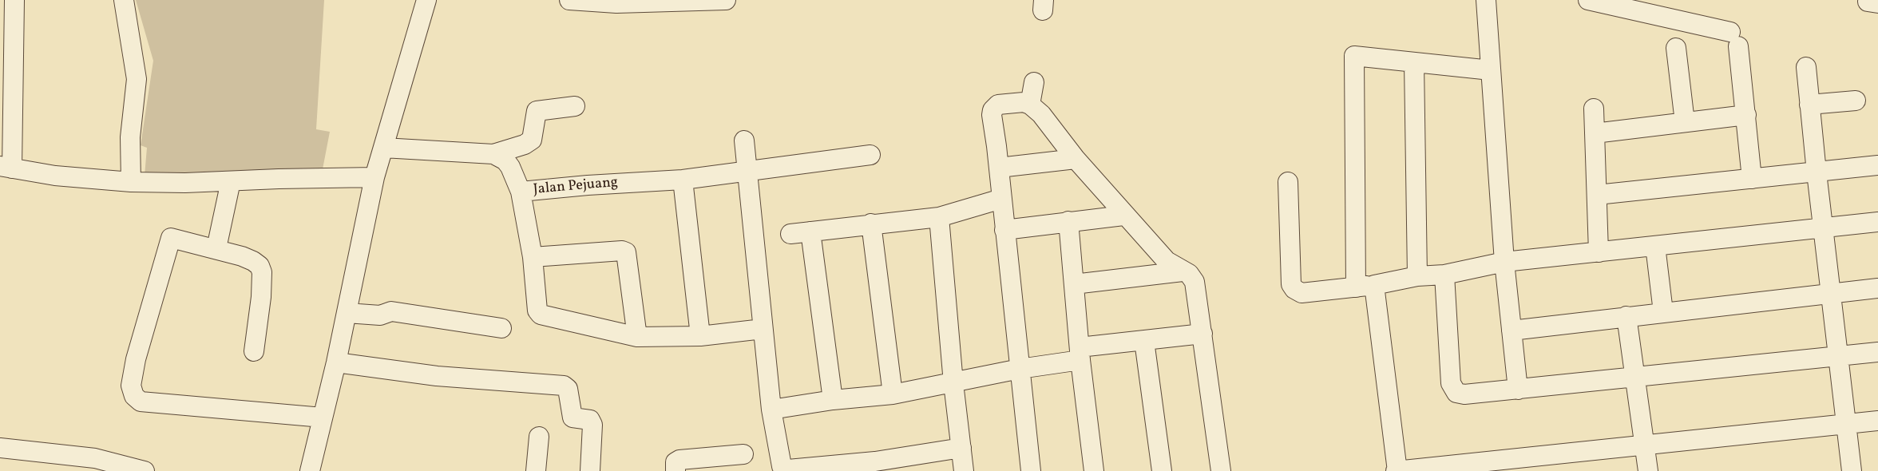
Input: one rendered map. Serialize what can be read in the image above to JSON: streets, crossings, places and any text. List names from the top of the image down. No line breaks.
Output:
{"streets":{"street":["Jalan Pejuang"]}}
